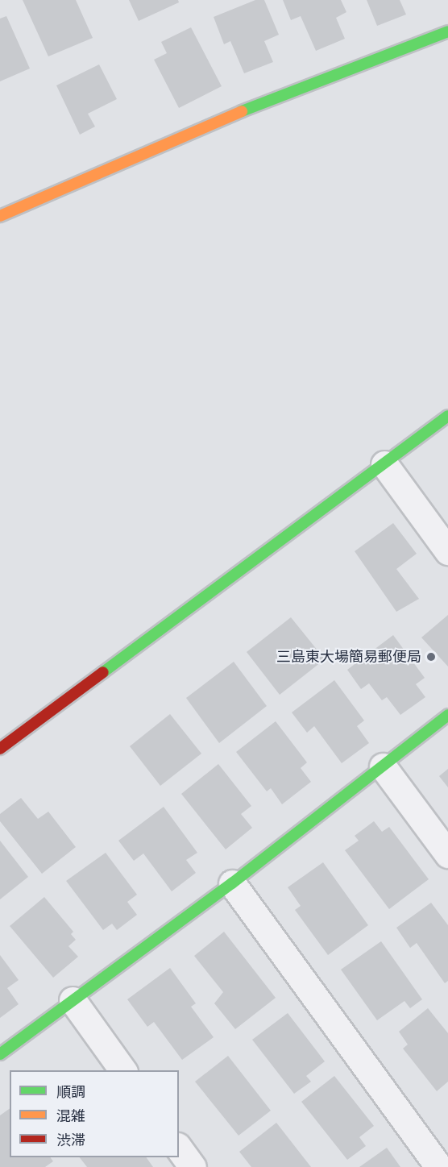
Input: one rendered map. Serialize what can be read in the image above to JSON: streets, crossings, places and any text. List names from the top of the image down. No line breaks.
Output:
{"places":["三島東大場簡易郵便局"],"legend":["順調","混雑","渋滞"]}
